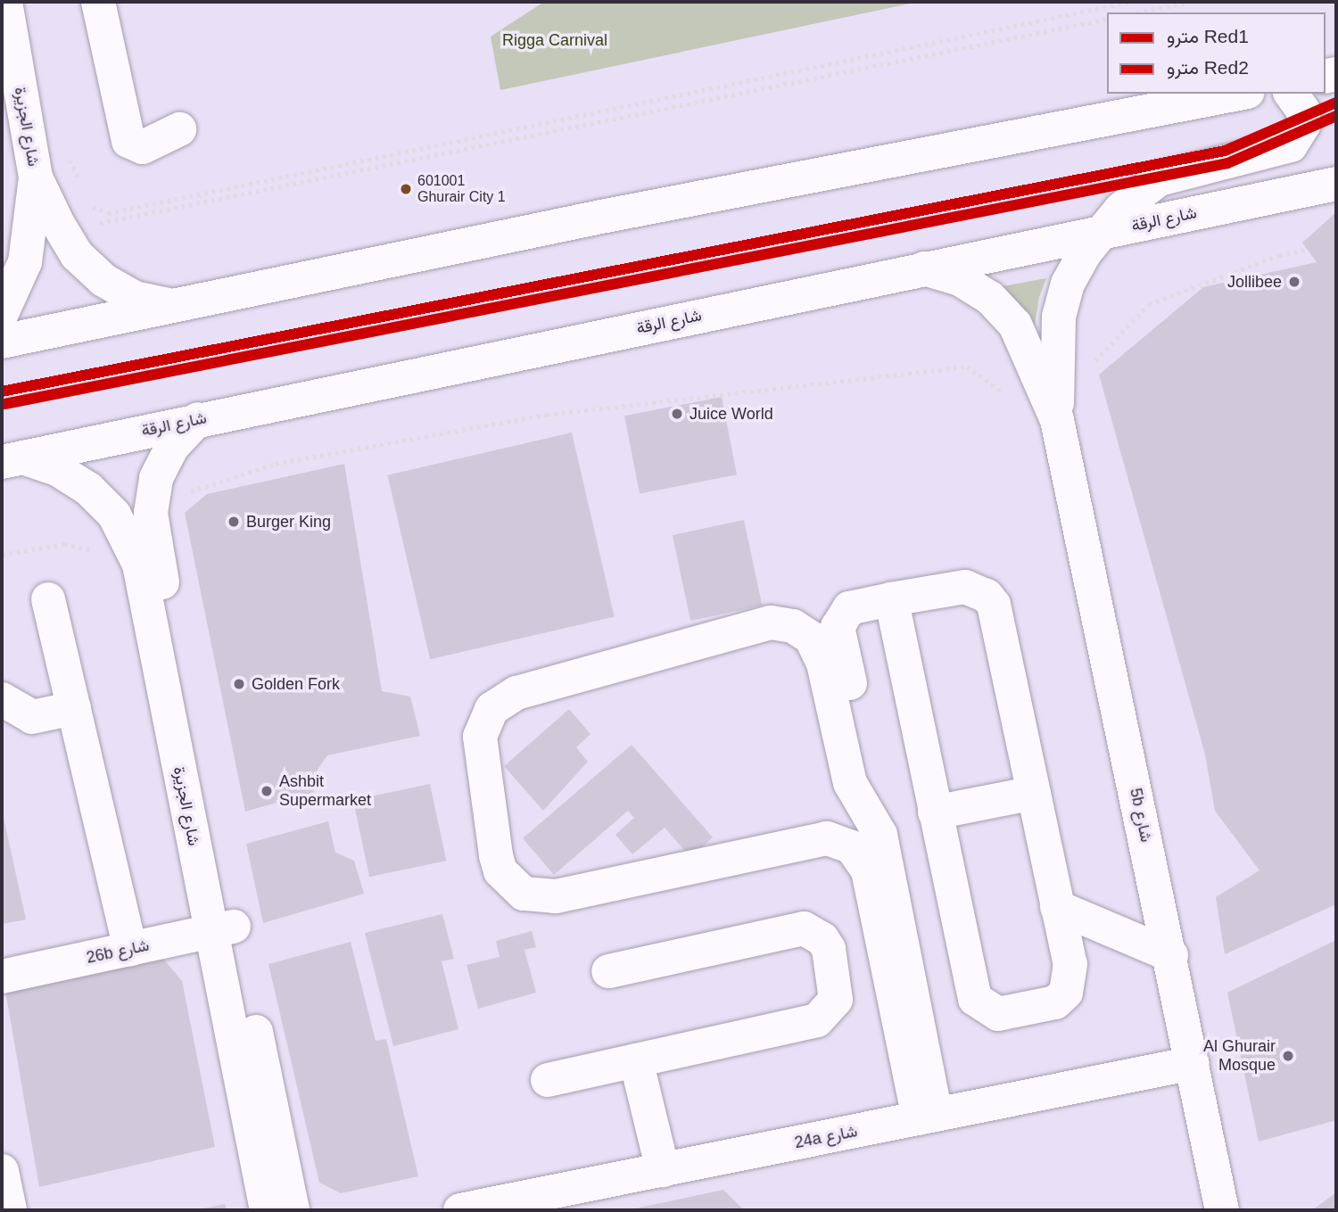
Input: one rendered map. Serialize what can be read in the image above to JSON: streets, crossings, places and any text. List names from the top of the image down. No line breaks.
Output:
{"streets":{"street":["شارع الجزيرة","شارع الرقة","5b شارع","26b شارع","24a شارع"]},"crossings":[["شارع الجزيرة","شارع الرقة"],["شارع الجزيرة","26b شارع"],["شارع الرقة","5b شارع"],["5b شارع","24a شارع"]],"parks":["Rigga Carnival"],"places":["601001 Ghurair City 1","Jollibee","Juice World","Burger King","Golden Fork","Ashbit Supermarket","Al Ghurair Mosque"],"lines":["metro line Red1","metro line Red2"],"legend":["مترو Red1","مترو Red2"]}
